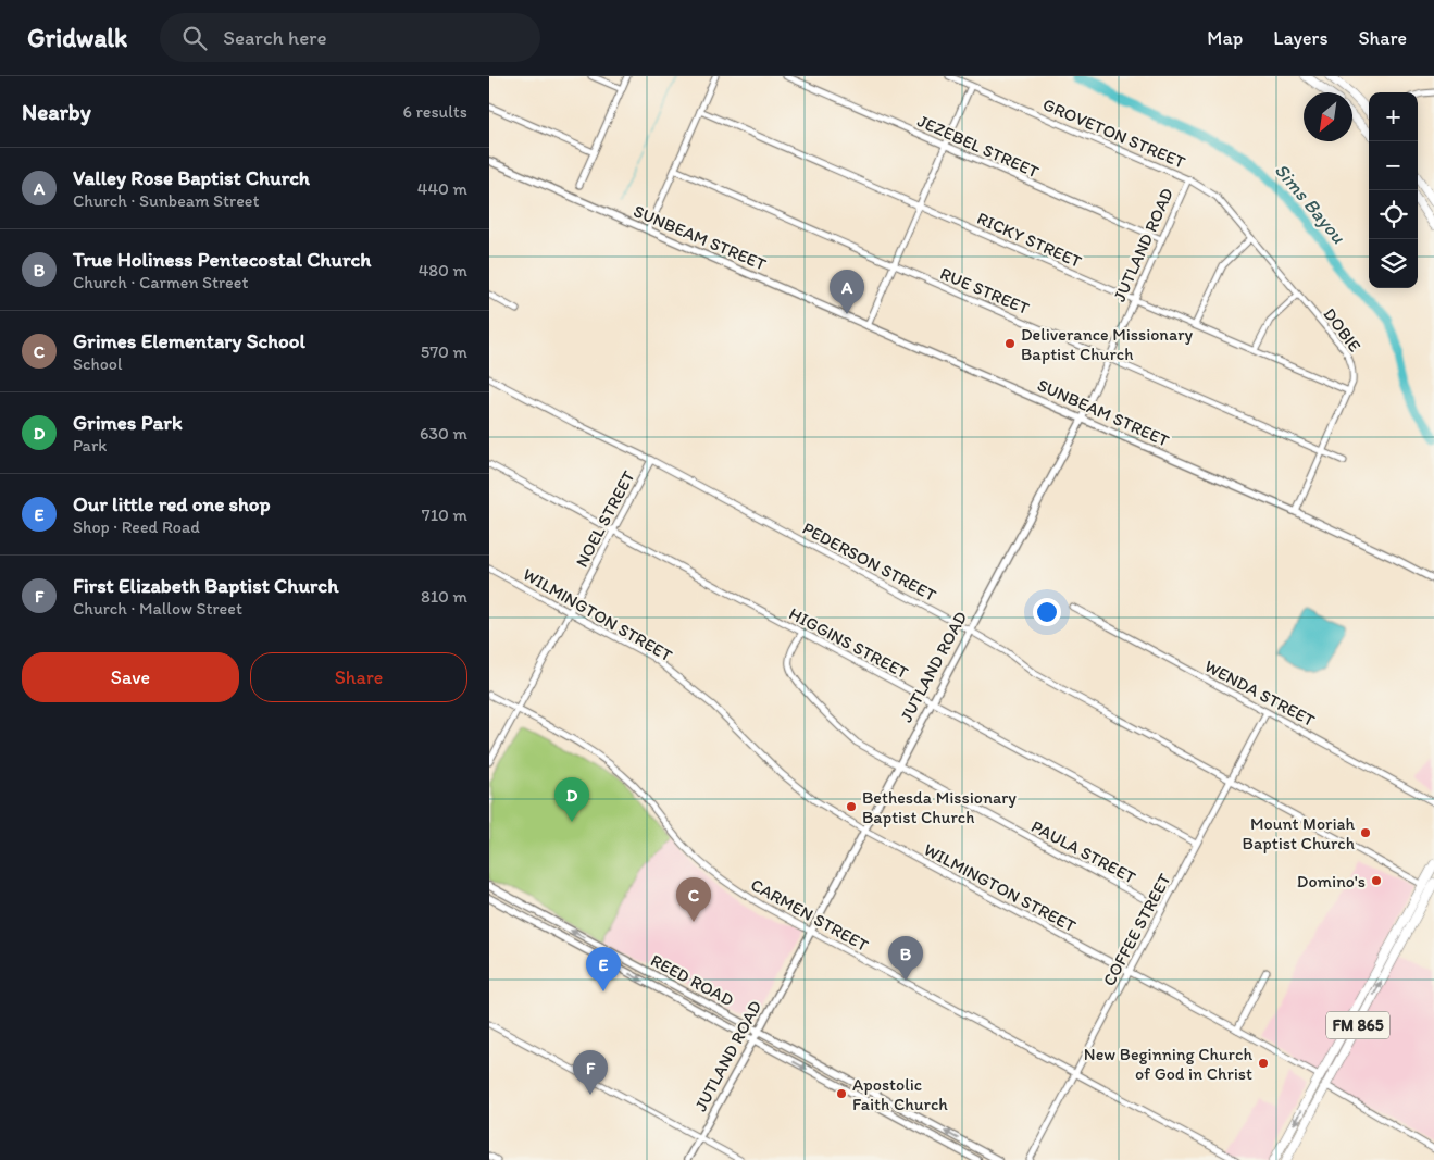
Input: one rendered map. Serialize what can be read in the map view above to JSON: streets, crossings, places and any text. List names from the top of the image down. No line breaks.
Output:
{"streets":{"main road":["FM 865"],"street":["GROVETON STREET","JEZEBEL STREET","SUNBEAM STREET","RICKY STREET","JUTLAND ROAD","RUE STREET","DOBIE","NOEL STREET","PEDERSON STREET","WILMINGTON STREET","HIGGINS STREET","WENDA STREET","PAULA STREET","CARMEN STREET","COFFEE STREET","REED ROAD"]},"crossings":[["GROVETON STREET","JUTLAND ROAD"],["GROVETON STREET","DOBIE"],["JEZEBEL STREET","JUTLAND ROAD"],["SUNBEAM STREET","JUTLAND ROAD"],["SUNBEAM STREET","DOBIE"],["RICKY STREET","JUTLAND ROAD"],["RICKY STREET","DOBIE"],["JUTLAND ROAD","RUE STREET"],["JUTLAND ROAD","PEDERSON STREET"],["JUTLAND ROAD","WILMINGTON STREET"],["JUTLAND ROAD","HIGGINS STREET"],["JUTLAND ROAD","PAULA STREET"],["JUTLAND ROAD","CARMEN STREET"],["JUTLAND ROAD","REED ROAD"],["RUE STREET","DOBIE"],["NOEL STREET","PEDERSON STREET"],["NOEL STREET","WILMINGTON STREET"],["NOEL STREET","HIGGINS STREET"],["NOEL STREET","CARMEN STREET"],["PEDERSON STREET","COFFEE STREET"],["PEDERSON STREET","FM 865"],["WILMINGTON STREET","COFFEE STREET"],["WILMINGTON STREET","FM 865"],["HIGGINS STREET","PAULA STREET"],["HIGGINS STREET","COFFEE STREET"],["WENDA STREET","COFFEE STREET"],["PAULA STREET","COFFEE STREET"],["CARMEN STREET","COFFEE STREET"]],"water":["Sims Bayou"],"places":["Deliverance Missionary Baptist Church","Bethesda Missionary Baptist Church","Mount Moriah Baptist Church","Domino's","New Beginning Church of God in Christ","Apostolic Faith Church"],"north":"bottom left","page":{"header":"Gridwalk","search":"Search here","nav":["Map","Layers","Share"],"heading":["Nearby","6 results"],"map_buttons":["+","−"],"list":[{"mark":"A","name":"Valley Rose Baptist Church","note":"Church · Sunbeam Street","value":"440 m"},{"mark":"B","name":"True Holiness Pentecostal Church","note":"Church · Carmen Street","value":"480 m"},{"mark":"C","name":"Grimes Elementary School","note":"School","value":"570 m"},{"mark":"D","name":"Grimes Park","note":"Park","value":"630 m"},{"mark":"E","name":"Our little red one shop","note":"Shop · Reed Road","value":"710 m"},{"mark":"F","name":"First Elizabeth Baptist Church","note":"Church · Mallow Street","value":"810 m"}],"pins":["A","D","C","B","E","F"],"buttons":["Save","Share"]}}
